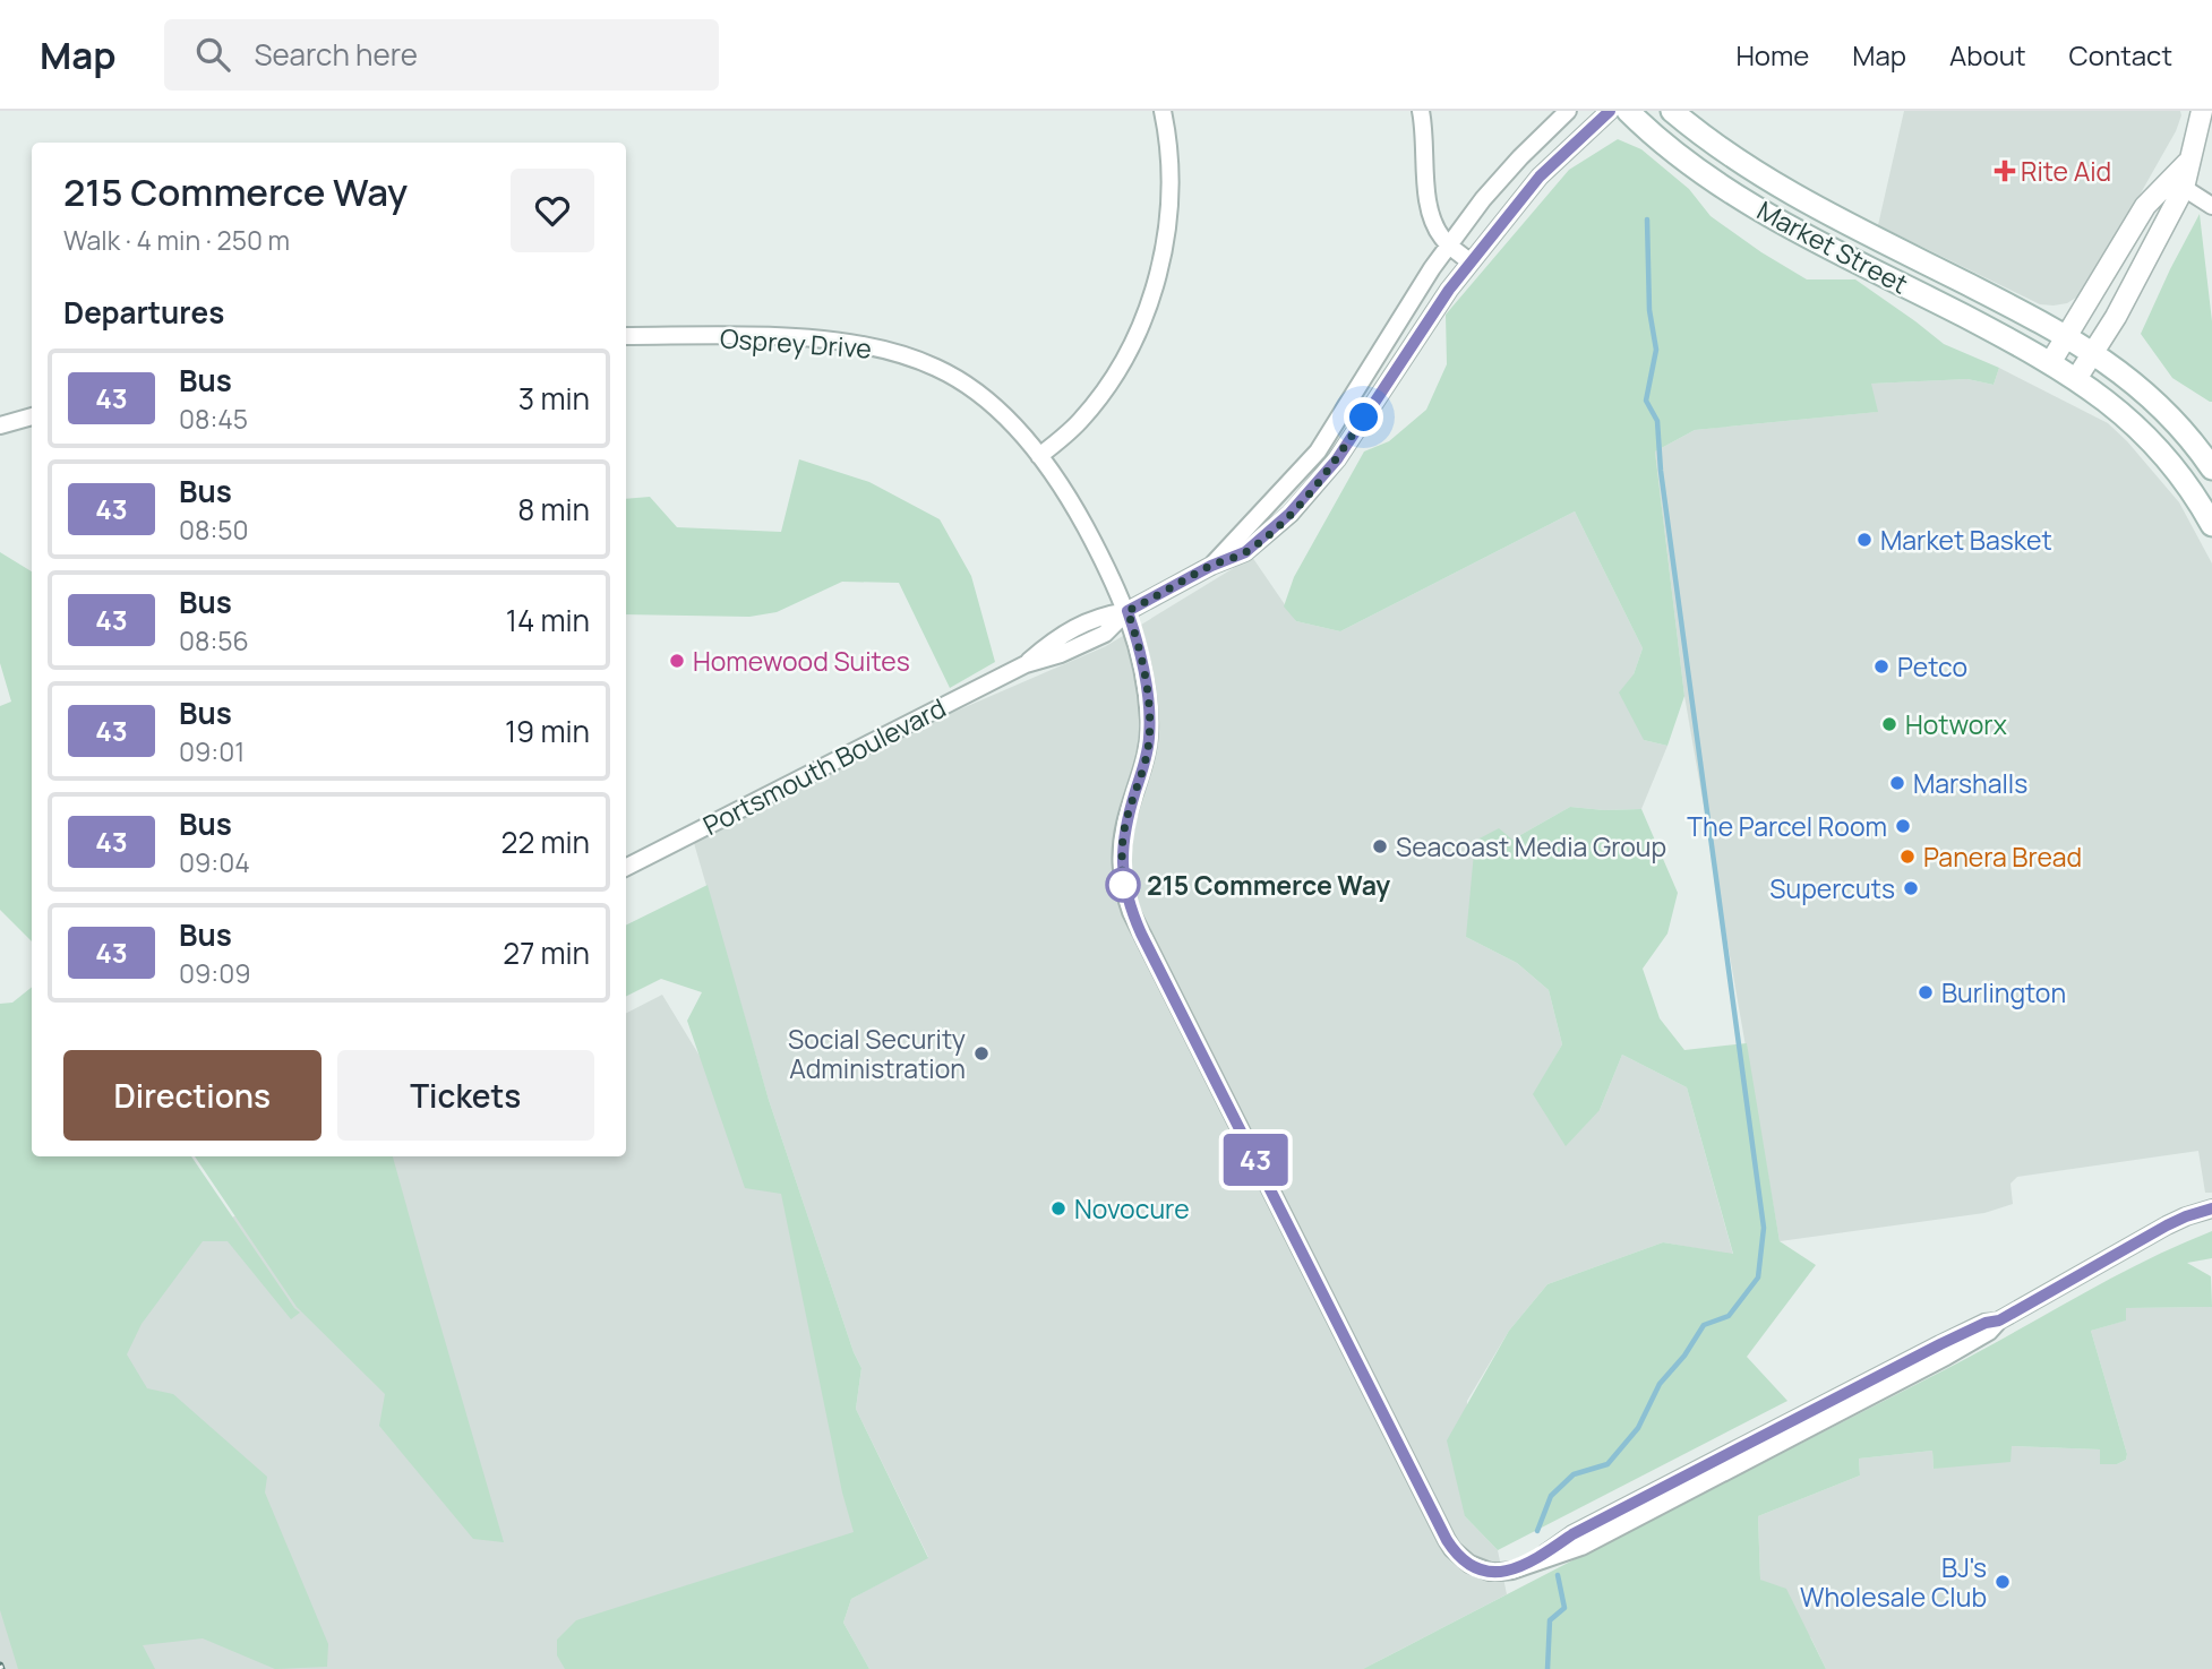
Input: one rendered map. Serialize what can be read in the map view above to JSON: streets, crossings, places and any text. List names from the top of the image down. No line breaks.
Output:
{"streets":{"main road":["Market Street"],"street":["Osprey Drive","Portsmouth Boulevard"]},"crossings":[["Osprey Drive","Portsmouth Boulevard"]],"places":{"health":["Rite Aid"],"other":["Market Basket","Homewood Suites","Petco","Hotworx","Marshalls","The Parcel Room","Seacoast Media Group","Panera Bread","215 Commerce Way","Supercuts","Burlington","Social Security Administration","Novocure","BJ's Wholesale Club"]},"lines":["bus line 43"],"page":{"header":"Map","search":"Search here","nav":["Home","Map","About","Contact"],"on_map":"43","heading":[["215 Commerce Way","Walk · 4 min · 250 m"],"Departures"],"list":[{"mark":"43","name":"Bus","note":"08:45","value":"3 min"},{"mark":"43","name":"Bus","note":"08:50","value":"8 min"},{"mark":"43","name":"Bus","note":"08:56","value":"14 min"},{"mark":"43","name":"Bus","note":"09:01","value":"19 min"},{"mark":"43","name":"Bus","note":"09:04","value":"22 min"},{"mark":"43","name":"Bus","note":"09:09","value":"27 min"}],"buttons":["Directions","Tickets"]}}
